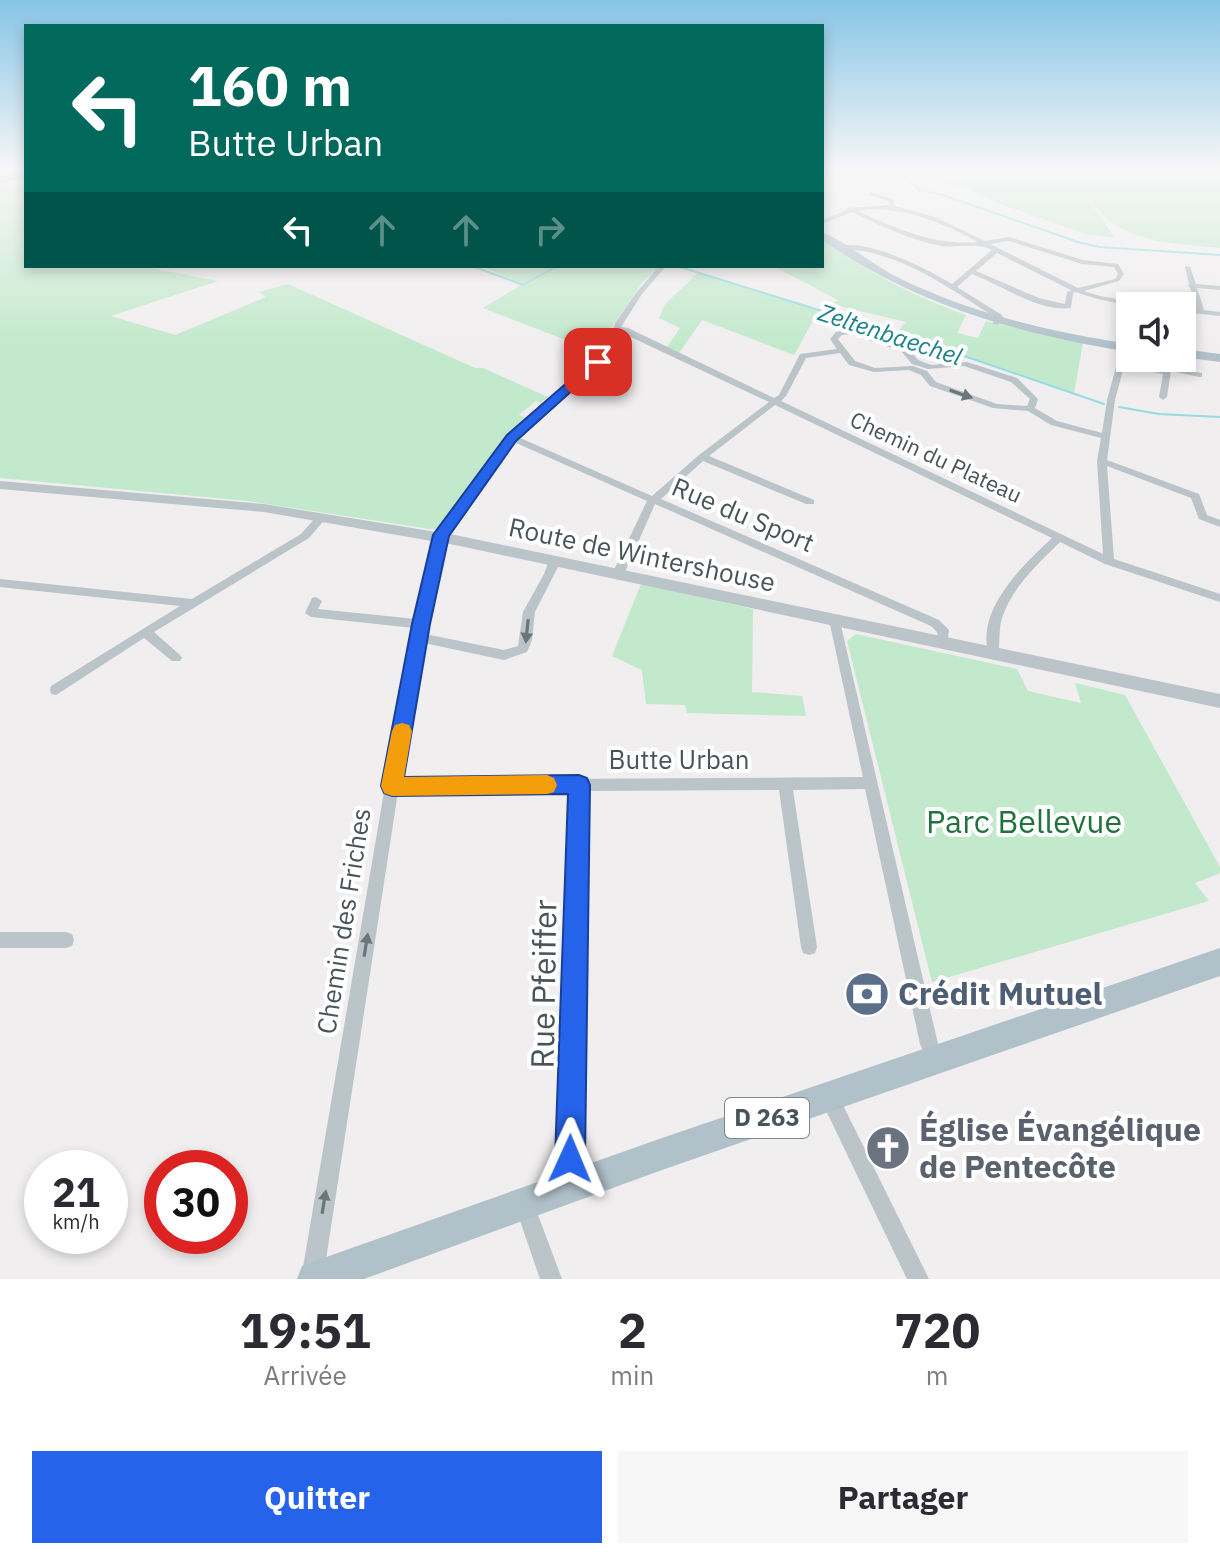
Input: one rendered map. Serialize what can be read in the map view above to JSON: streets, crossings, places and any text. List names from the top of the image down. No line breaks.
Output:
{"streets":{"main road":["D 263"],"street":["Chemin du Plateau","Rue du Sport","Route de Wintershouse","Butte Urban","Chemin des Friches","Rue Pfeiffer"]},"crossings":[["Chemin du Plateau","Chemin des Friches"],["Rue du Sport","Route de Wintershouse"],["Rue du Sport","Chemin des Friches"],["Route de Wintershouse","Chemin des Friches"],["Butte Urban","Chemin des Friches"],["Butte Urban","Rue Pfeiffer"],["Chemin des Friches","D 263"],["Rue Pfeiffer","D 263"]],"one_way":["Chemin des Friches"],"water":["Zeltenbaechel"],"parks":["Parc Bellevue"],"places":{"bank":["Crédit Mutuel"],"church":["Église Évangélique de Pentecôte"]},"page":{"turn":["160 m","Butte Urban"],"speed":"21 km/h","limit":"30","eta":["19:51","Arrivée","2","min","720","m"],"buttons":["Quitter","Partager"]}}
